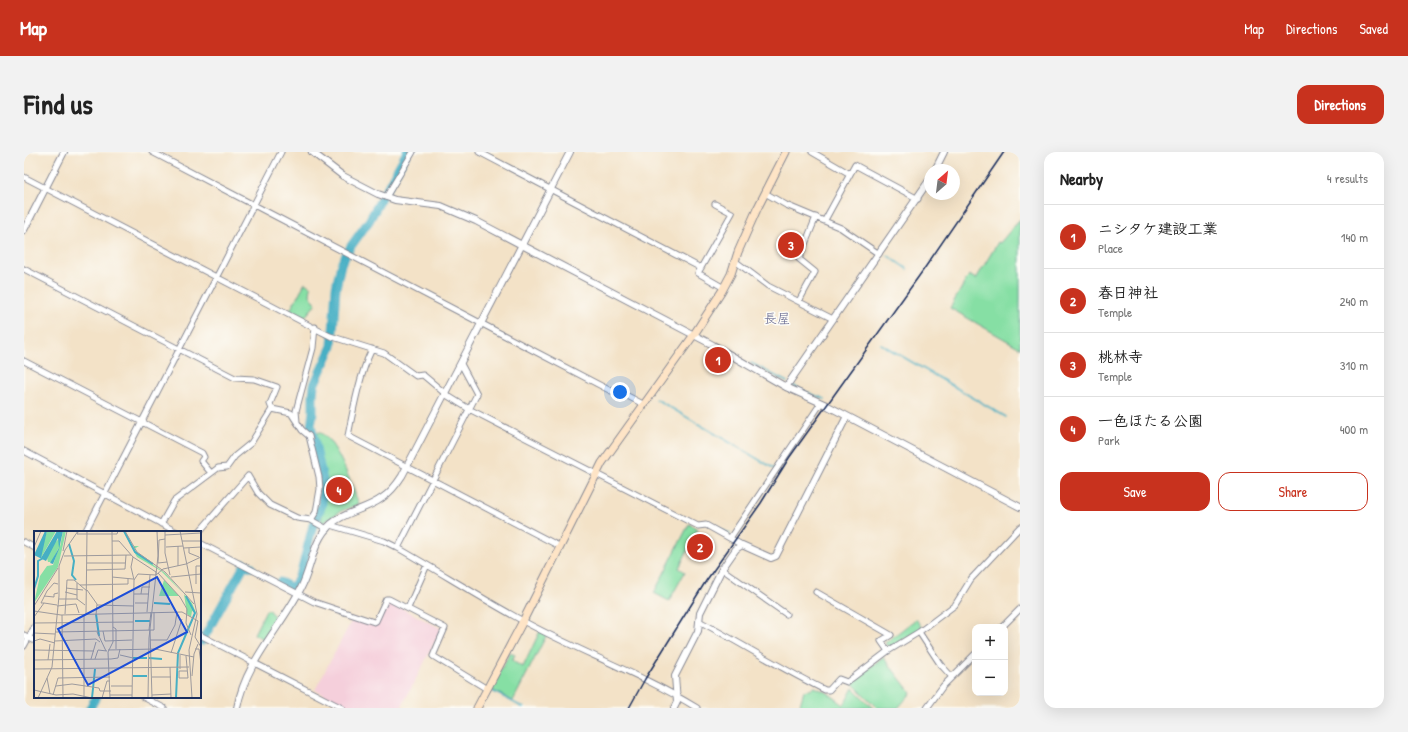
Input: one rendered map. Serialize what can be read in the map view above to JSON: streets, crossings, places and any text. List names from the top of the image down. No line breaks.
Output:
{"districts":["長屋"],"north":"top right","page":{"header":"Map","nav":["Map","Directions","Saved"],"title":"Find us","buttons":["Directions",["Save","Share"]],"heading":["Nearby","4 results"],"list":[{"mark":"1","name":"ニシタケ建設工業","note":"Place","value":"140 m"},{"mark":"2","name":"春日神社","note":"Temple","value":"240 m"},{"mark":"3","name":"桃林寺","note":"Temple","value":"310 m"},{"mark":"4","name":"一色ほたる公園","note":"Park","value":"400 m"}],"pins":["3","1","4","2"],"map_buttons":["+","−"]}}
